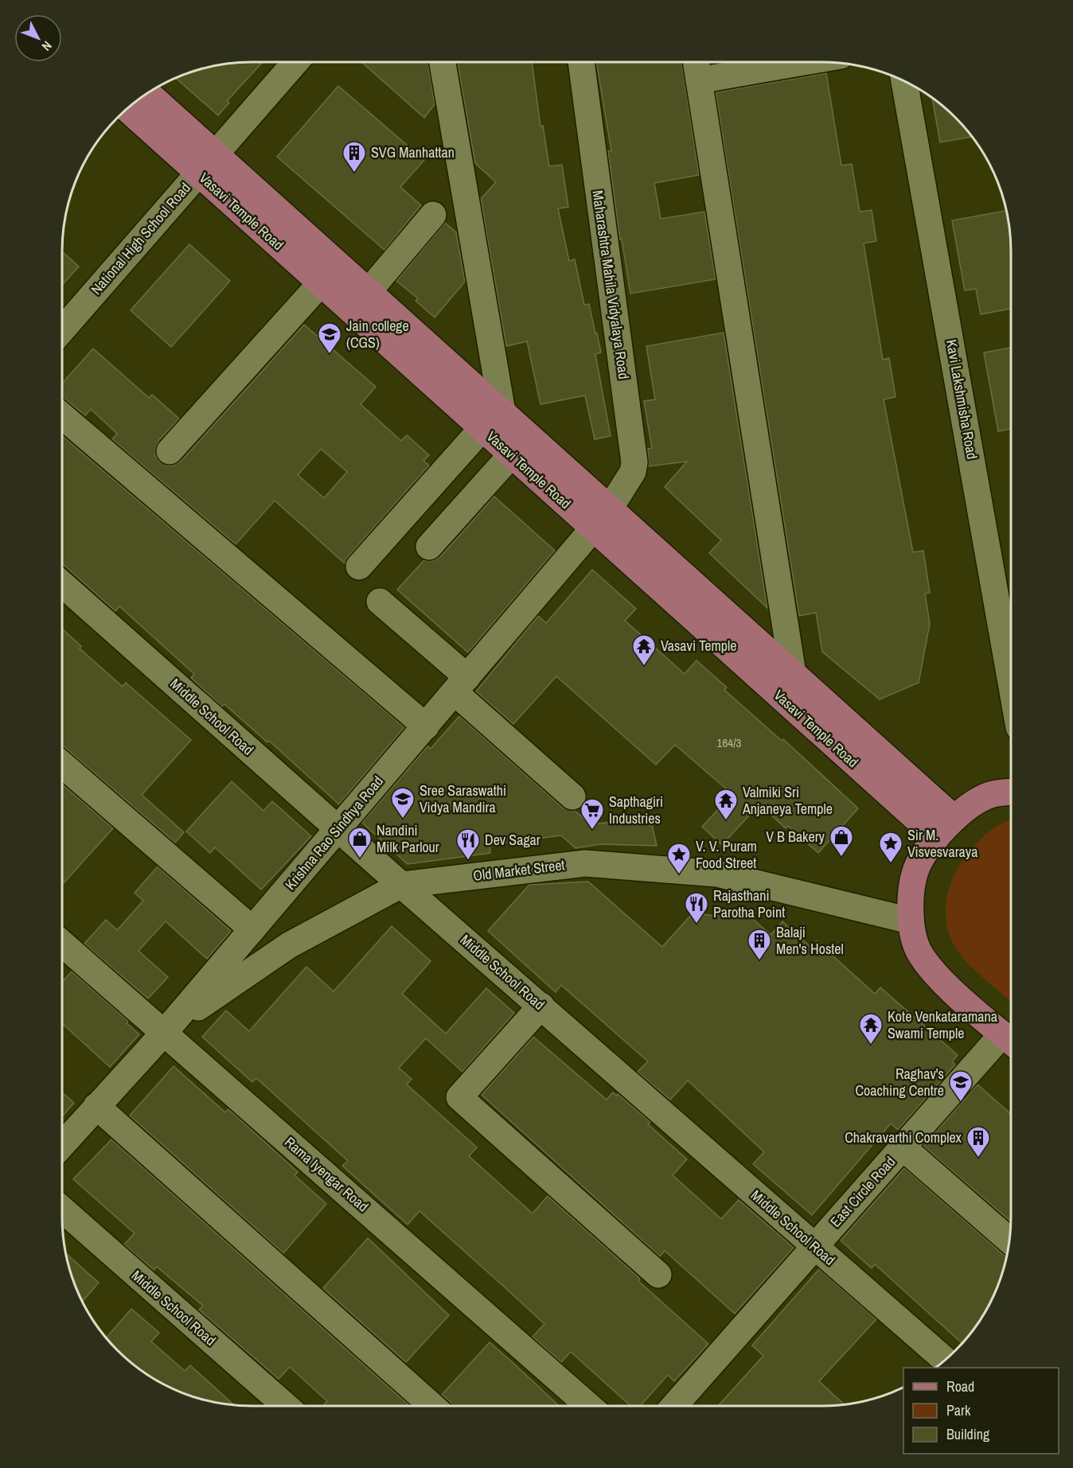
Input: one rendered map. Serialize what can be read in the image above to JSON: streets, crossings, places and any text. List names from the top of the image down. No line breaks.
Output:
{"streets":{"main road":["Vasavi Temple Road"],"street":["National High School Road","Maharashtra Mahila Vidyalaya Road","Kavi Lakshmisha Road","Middle School Road","Krishna Rao Sindhya Road","Old Market Street","Rama Iyengar Road","East Circle Road"]},"crossings":[["Vasavi Temple Road","National High School Road"],["Vasavi Temple Road","Maharashtra Mahila Vidyalaya Road"],["Vasavi Temple Road","Krishna Rao Sindhya Road"],["Maharashtra Mahila Vidyalaya Road","Krishna Rao Sindhya Road"],["Middle School Road","Krishna Rao Sindhya Road"],["Middle School Road","Old Market Street"],["Middle School Road","East Circle Road"],["Krishna Rao Sindhya Road","Old Market Street"],["Krishna Rao Sindhya Road","Rama Iyengar Road"],["Old Market Street","Rama Iyengar Road"]],"places":{"building":["SVG Manhattan","Balaji Men's Hostel","Chakravarthi Complex"],"school or university":["Jain college (CGS)","Sree Saraswathi Vidya Mandira","Raghav's Coaching Centre"],"temple":["Vasavi Temple","Valmiki Sri Anjaneya Temple","Kote Venkataramana Swami Temple"],"supermarket":["Sapthagiri Industries"],"shop":["V B Bakery","Nandini Milk Parlour"],"restaurant":["Dev Sagar","Rajasthani Parotha Point"],"place":["Sir M. Visvesvaraya","V. V. Puram Food Street"]},"house_numbers":["164/3"],"legend":["Road","Park","Building"],"north":"bottom right"}
